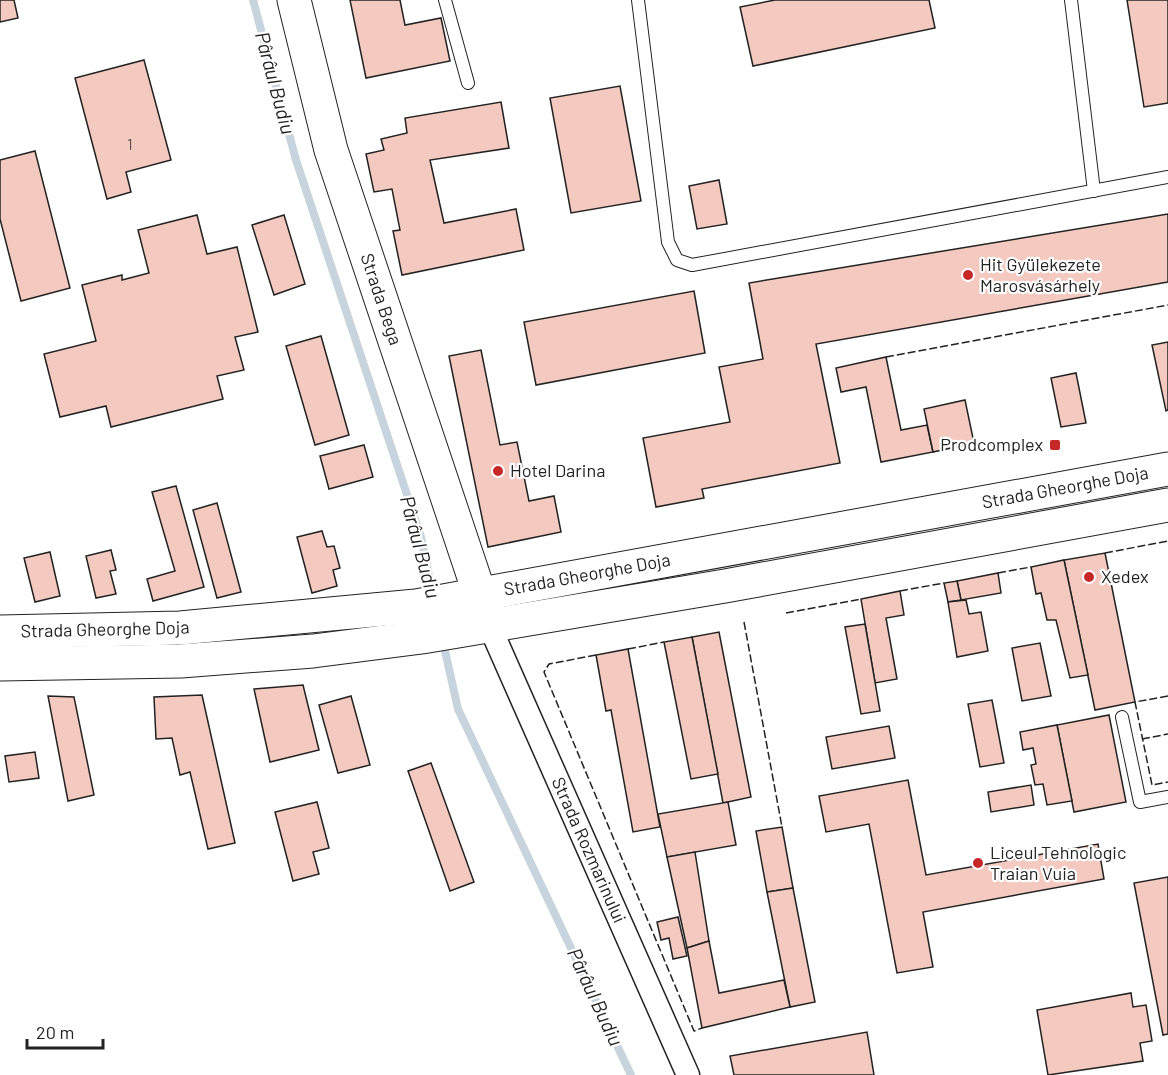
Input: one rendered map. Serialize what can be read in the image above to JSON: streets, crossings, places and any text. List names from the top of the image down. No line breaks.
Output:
{"streets":{"main road":["Strada Bega","Strada Gheorghe Doja"],"street":["Strada Rozmarinului"]},"crossings":[["Strada Bega","Strada Gheorghe Doja"],["Strada Bega","Strada Rozmarinului"],["Strada Gheorghe Doja","Strada Rozmarinului"]],"water":["Pârâul Budiu"],"places":{"other":["Hit Gyülekezete Marosvásárhely","Hotel Darina","Xedex","Liceul Tehnologic Traian Vuia"],"transit":["Prodcomplex"]},"house_numbers":["1"],"scale_bar":"20 m"}
